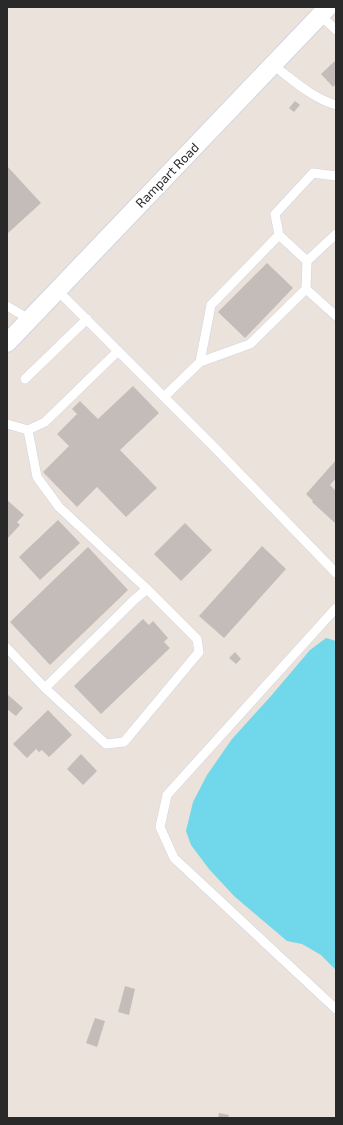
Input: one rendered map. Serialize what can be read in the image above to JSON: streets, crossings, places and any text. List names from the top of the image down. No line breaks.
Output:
{"streets":{"street":["Rampart Road"]}}
